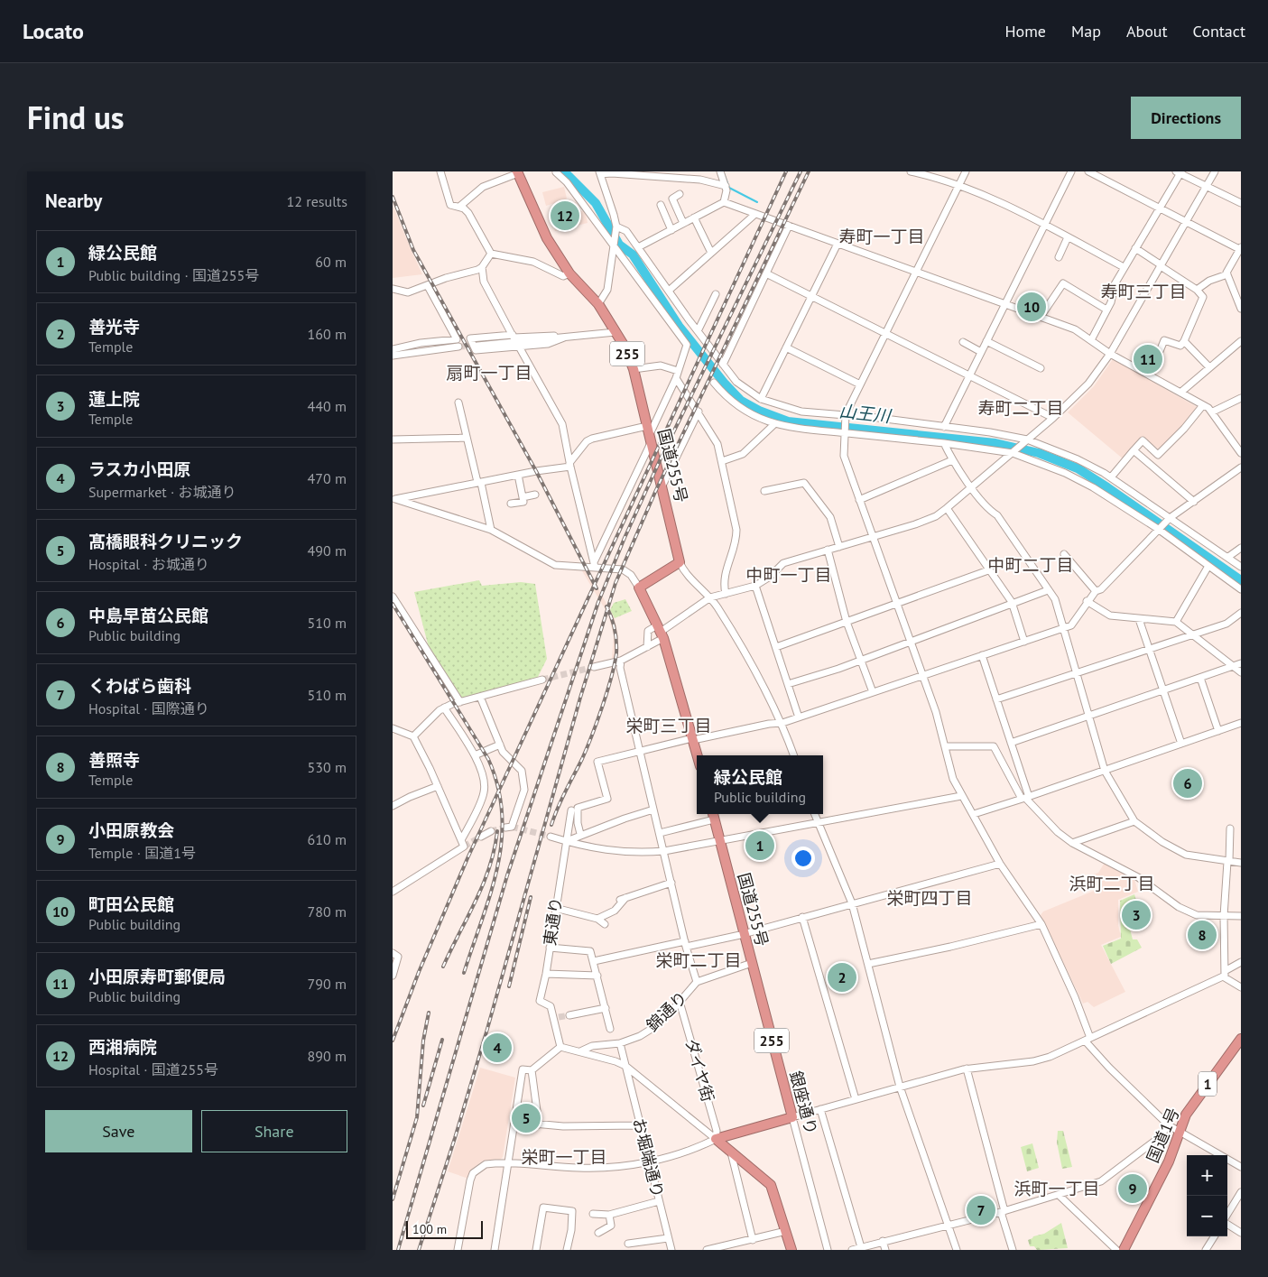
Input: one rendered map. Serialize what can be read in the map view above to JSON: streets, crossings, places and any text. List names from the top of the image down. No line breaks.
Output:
{"streets":{"highway":["255","国道255号","1","銀座通り","国道1号"],"street":["東通り","錦通り","ダイヤ街","お堀端通り"]},"crossings":[["国道255号","錦通り"],["国道255号","銀座通り"],["錦通り","ダイヤ街"],["錦通り","銀座通り"],["錦通り","お堀端通り"]],"districts":["寿町一丁目","寿町三丁目","扇町一丁目","寿町二丁目","中町二丁目","中町一丁目","栄町三丁目","浜町二丁目","栄町四丁目","栄町二丁目","栄町一丁目","浜町一丁目"],"water":["山王川"],"scale_bar":"100 m","page":{"header":"Locato","nav":["Home","Map","About","Contact"],"title":"Find us","buttons":["Directions",["Save","Share"]],"heading":["Nearby","12 results"],"pins":["12","10","11","6","1","3","8","2","4","5","9","7"],"list":[{"mark":"1","name":"緑公民館","note":"Public building · 国道255号","value":"60 m"},{"mark":"2","name":"善光寺","note":"Temple","value":"160 m"},{"mark":"3","name":"蓮上院","note":"Temple","value":"440 m"},{"mark":"4","name":"ラスカ小田原","note":"Supermarket · お城通り","value":"470 m"},{"mark":"5","name":"髙橋眼科クリニック","note":"Hospital · お城通り","value":"490 m"},{"mark":"6","name":"中島早苗公民館","note":"Public building","value":"510 m"},{"mark":"7","name":"くわばら歯科","note":"Hospital · 国際通り","value":"510 m"},{"mark":"8","name":"善照寺","note":"Temple","value":"530 m"},{"mark":"9","name":"小田原教会","note":"Temple · 国道1号","value":"610 m"},{"mark":"10","name":"町田公民館","note":"Public building","value":"780 m"},{"mark":"11","name":"小田原寿町郵便局","note":"Public building","value":"790 m"},{"mark":"12","name":"西湘病院","note":"Hospital · 国道255号","value":"890 m"}],"popup":["緑公民館","Public building"],"map_buttons":["+","−"],"scale":"100 m"}}
